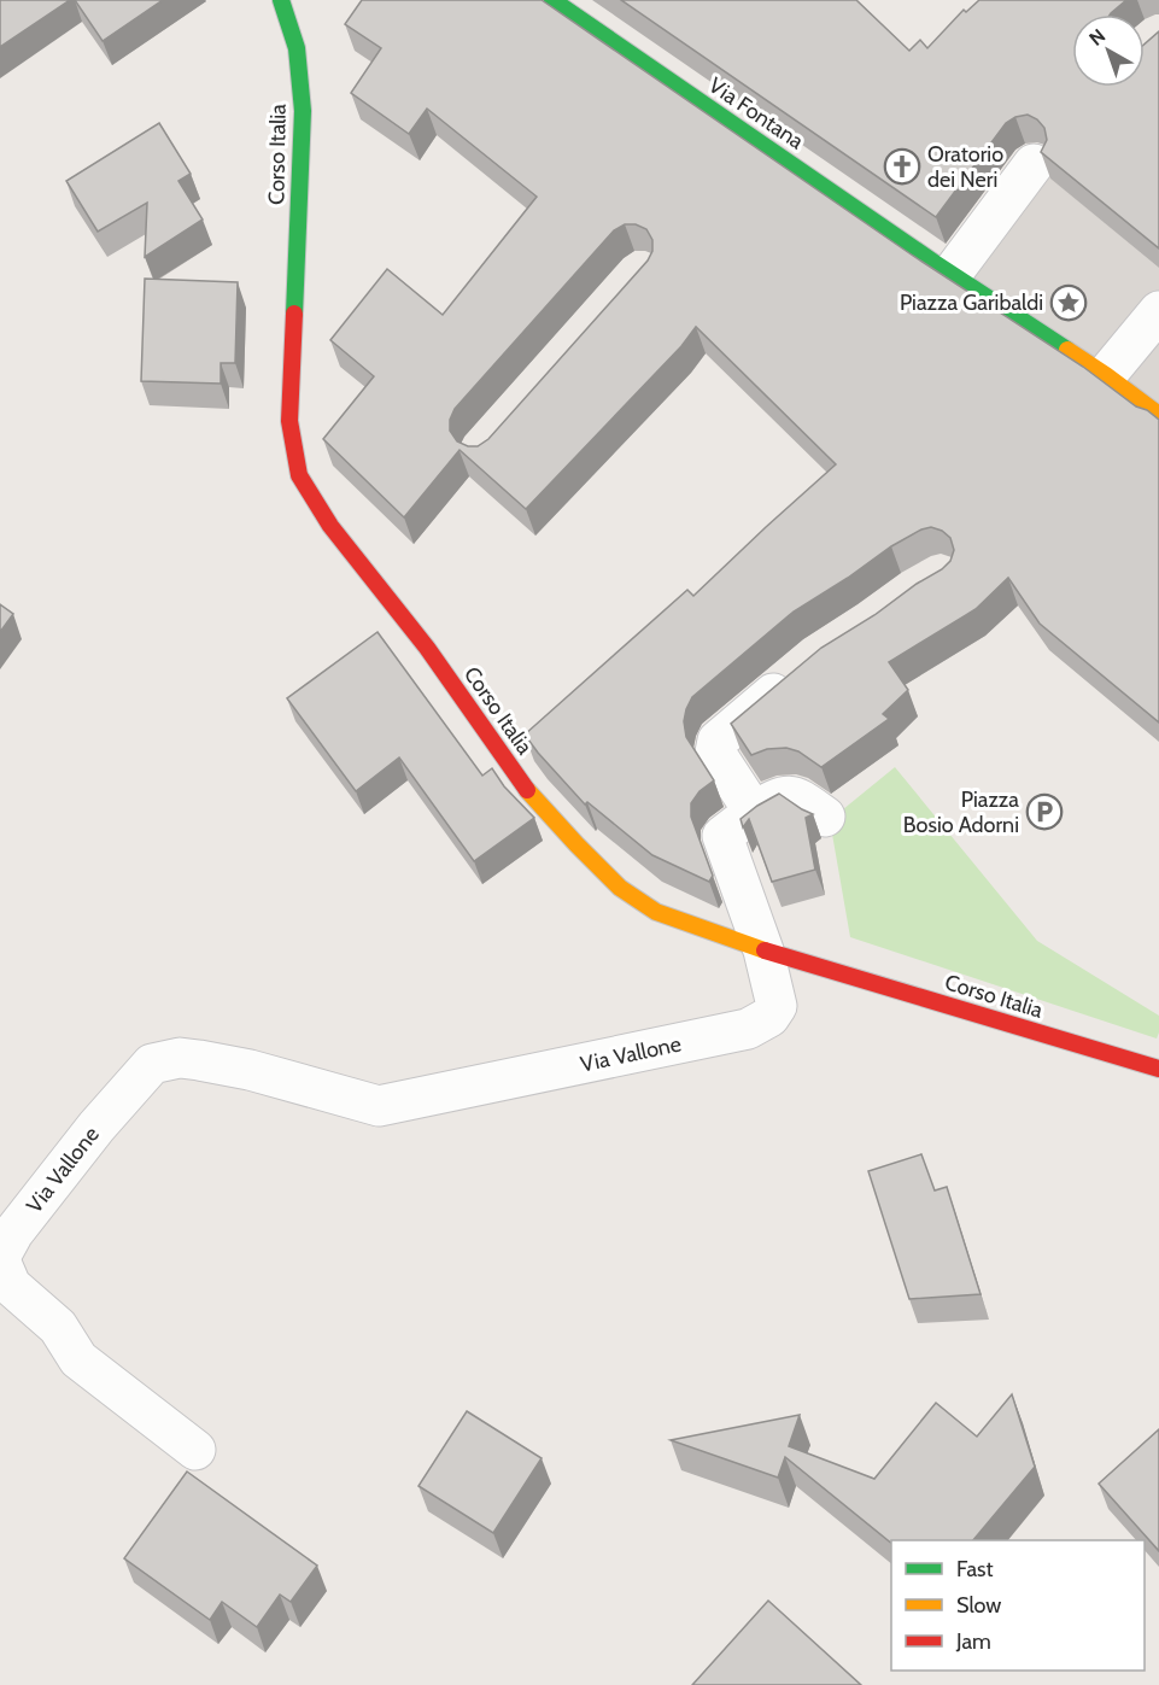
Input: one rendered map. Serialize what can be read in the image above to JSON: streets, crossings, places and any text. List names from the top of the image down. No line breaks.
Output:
{"streets":{"main road":["Via Fontana","Corso Italia"],"street":["Via Vallone"]},"crossings":[["Corso Italia","Via Vallone"]],"places":{"church":["Oratorio dei Neri"],"place":["Piazza Garibaldi"],"parking":["Piazza Bosio Adorni"]},"legend":["Fast","Slow","Jam"],"north":"top left"}
